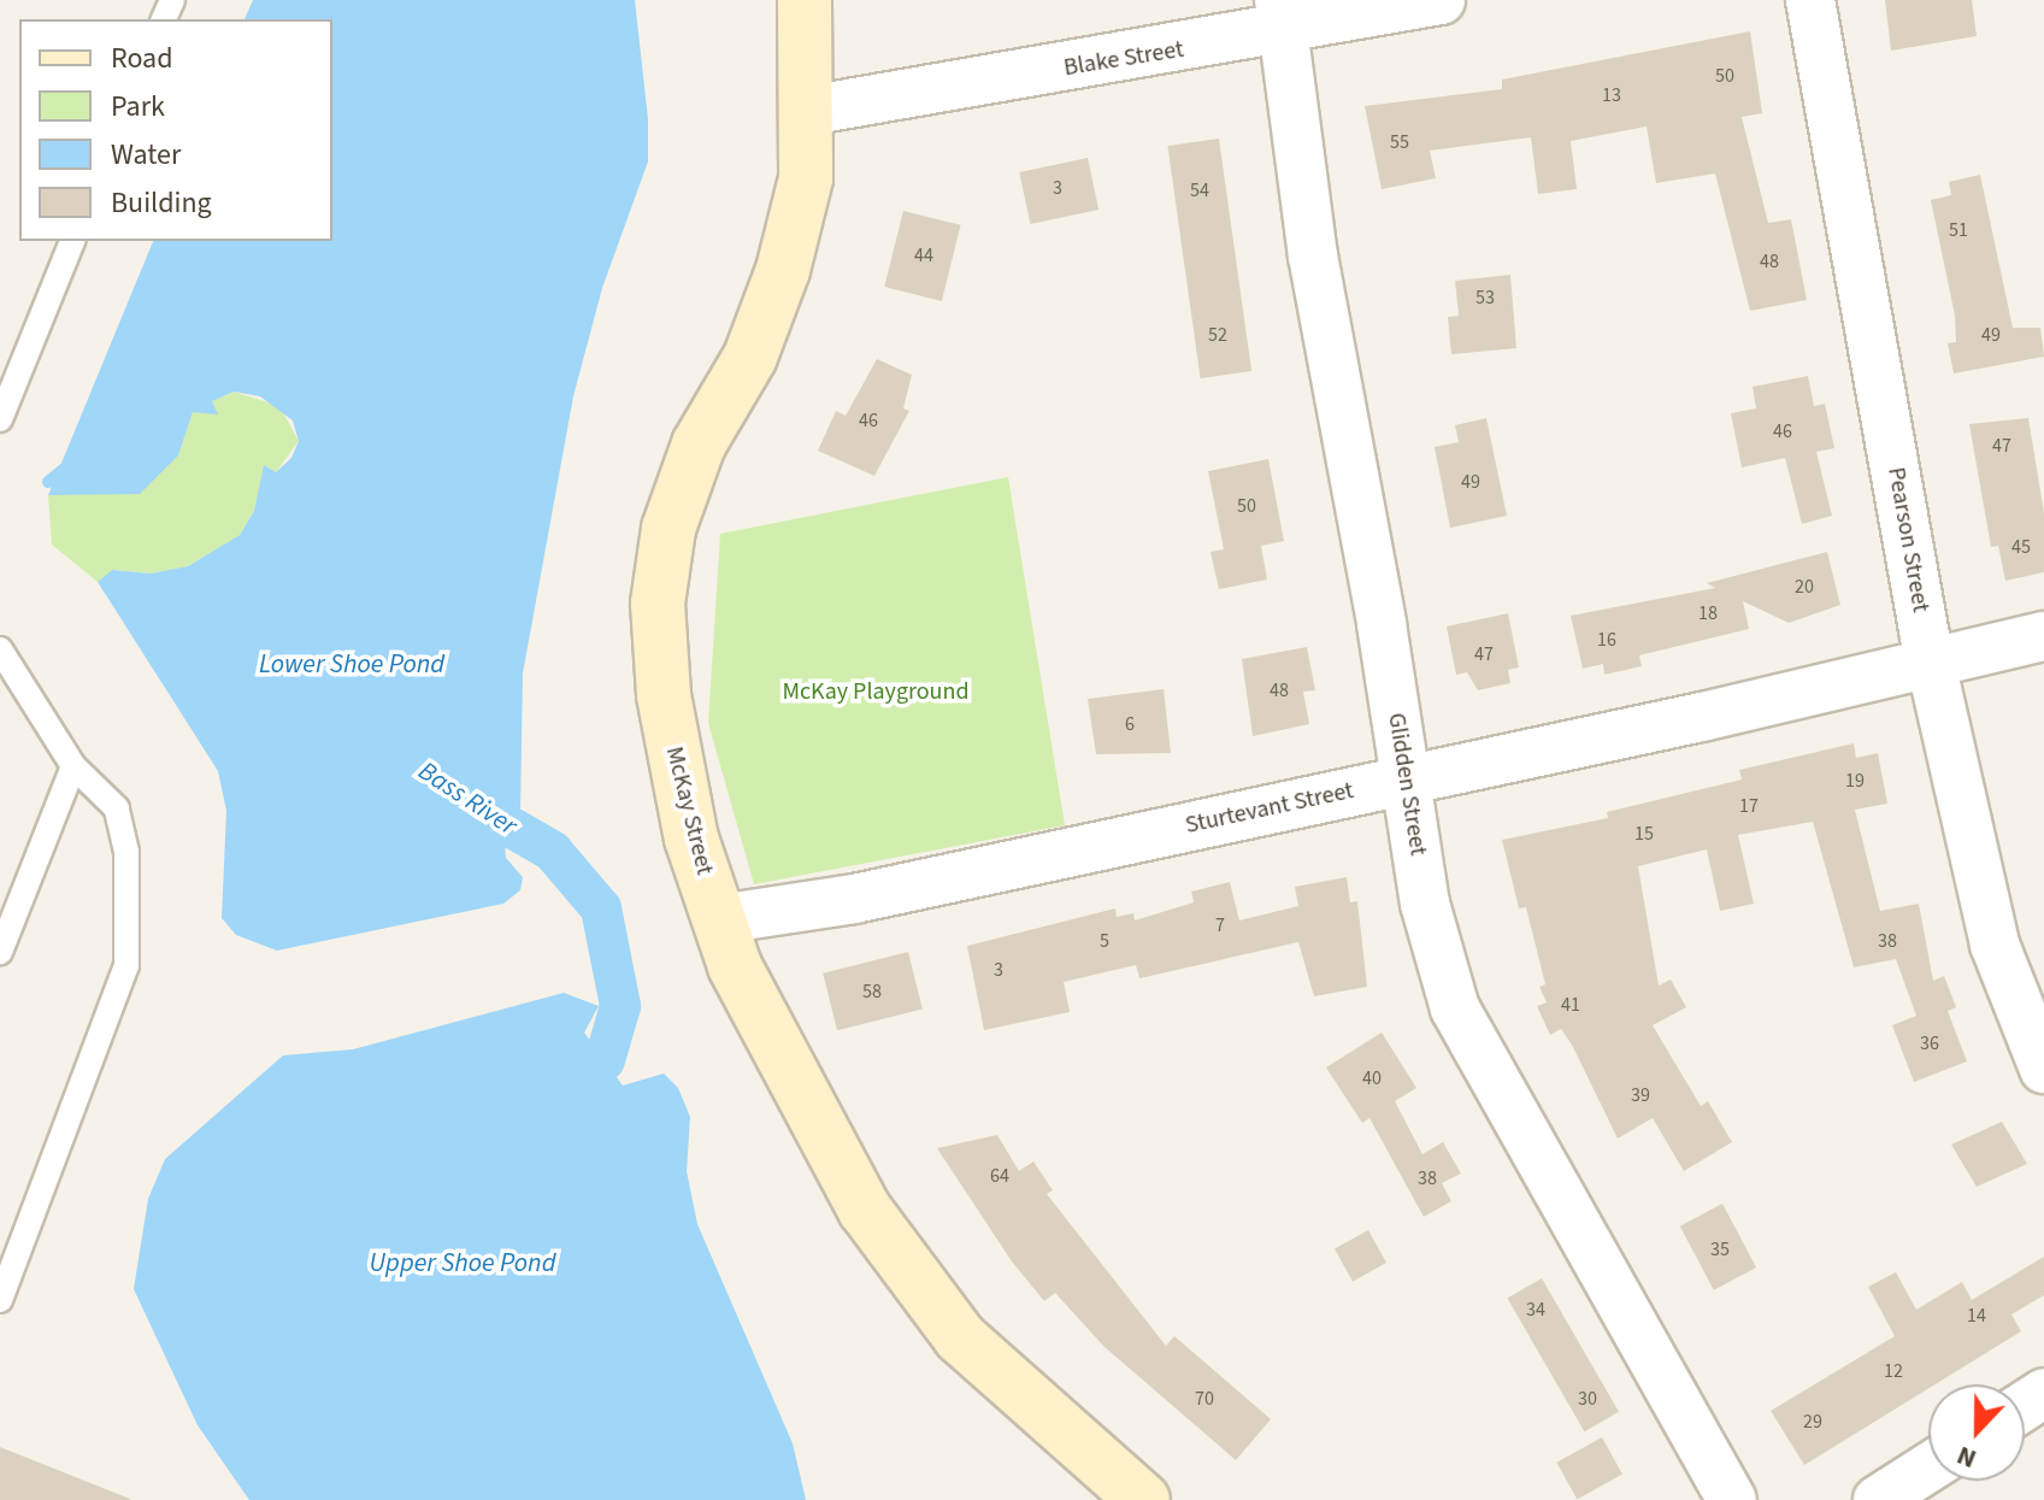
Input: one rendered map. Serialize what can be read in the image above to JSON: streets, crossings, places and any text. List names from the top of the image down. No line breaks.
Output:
{"streets":{"main road":["McKay Street"],"street":["Blake Street","Pearson Street","Glidden Street","Sturtevant Street"]},"crossings":[["Blake Street","Glidden Street"],["Blake Street","McKay Street"],["Pearson Street","Sturtevant Street"],["Glidden Street","Sturtevant Street"],["Sturtevant Street","McKay Street"]],"water":["Lower Shoe Pond","Bass River","Upper Shoe Pond"],"parks":["McKay Playground"],"house_numbers":["50","13","55","3","54","51","44","48","53","52","49","46","46","47","49","50","45","20","18","16","47","48","6","19","17","15","7","5","38","3","58","41","36","40","39","64","38","35","34","14","12","70","30","29"],"legend":["Road","Park","Water","Building"],"north":"bottom"}
